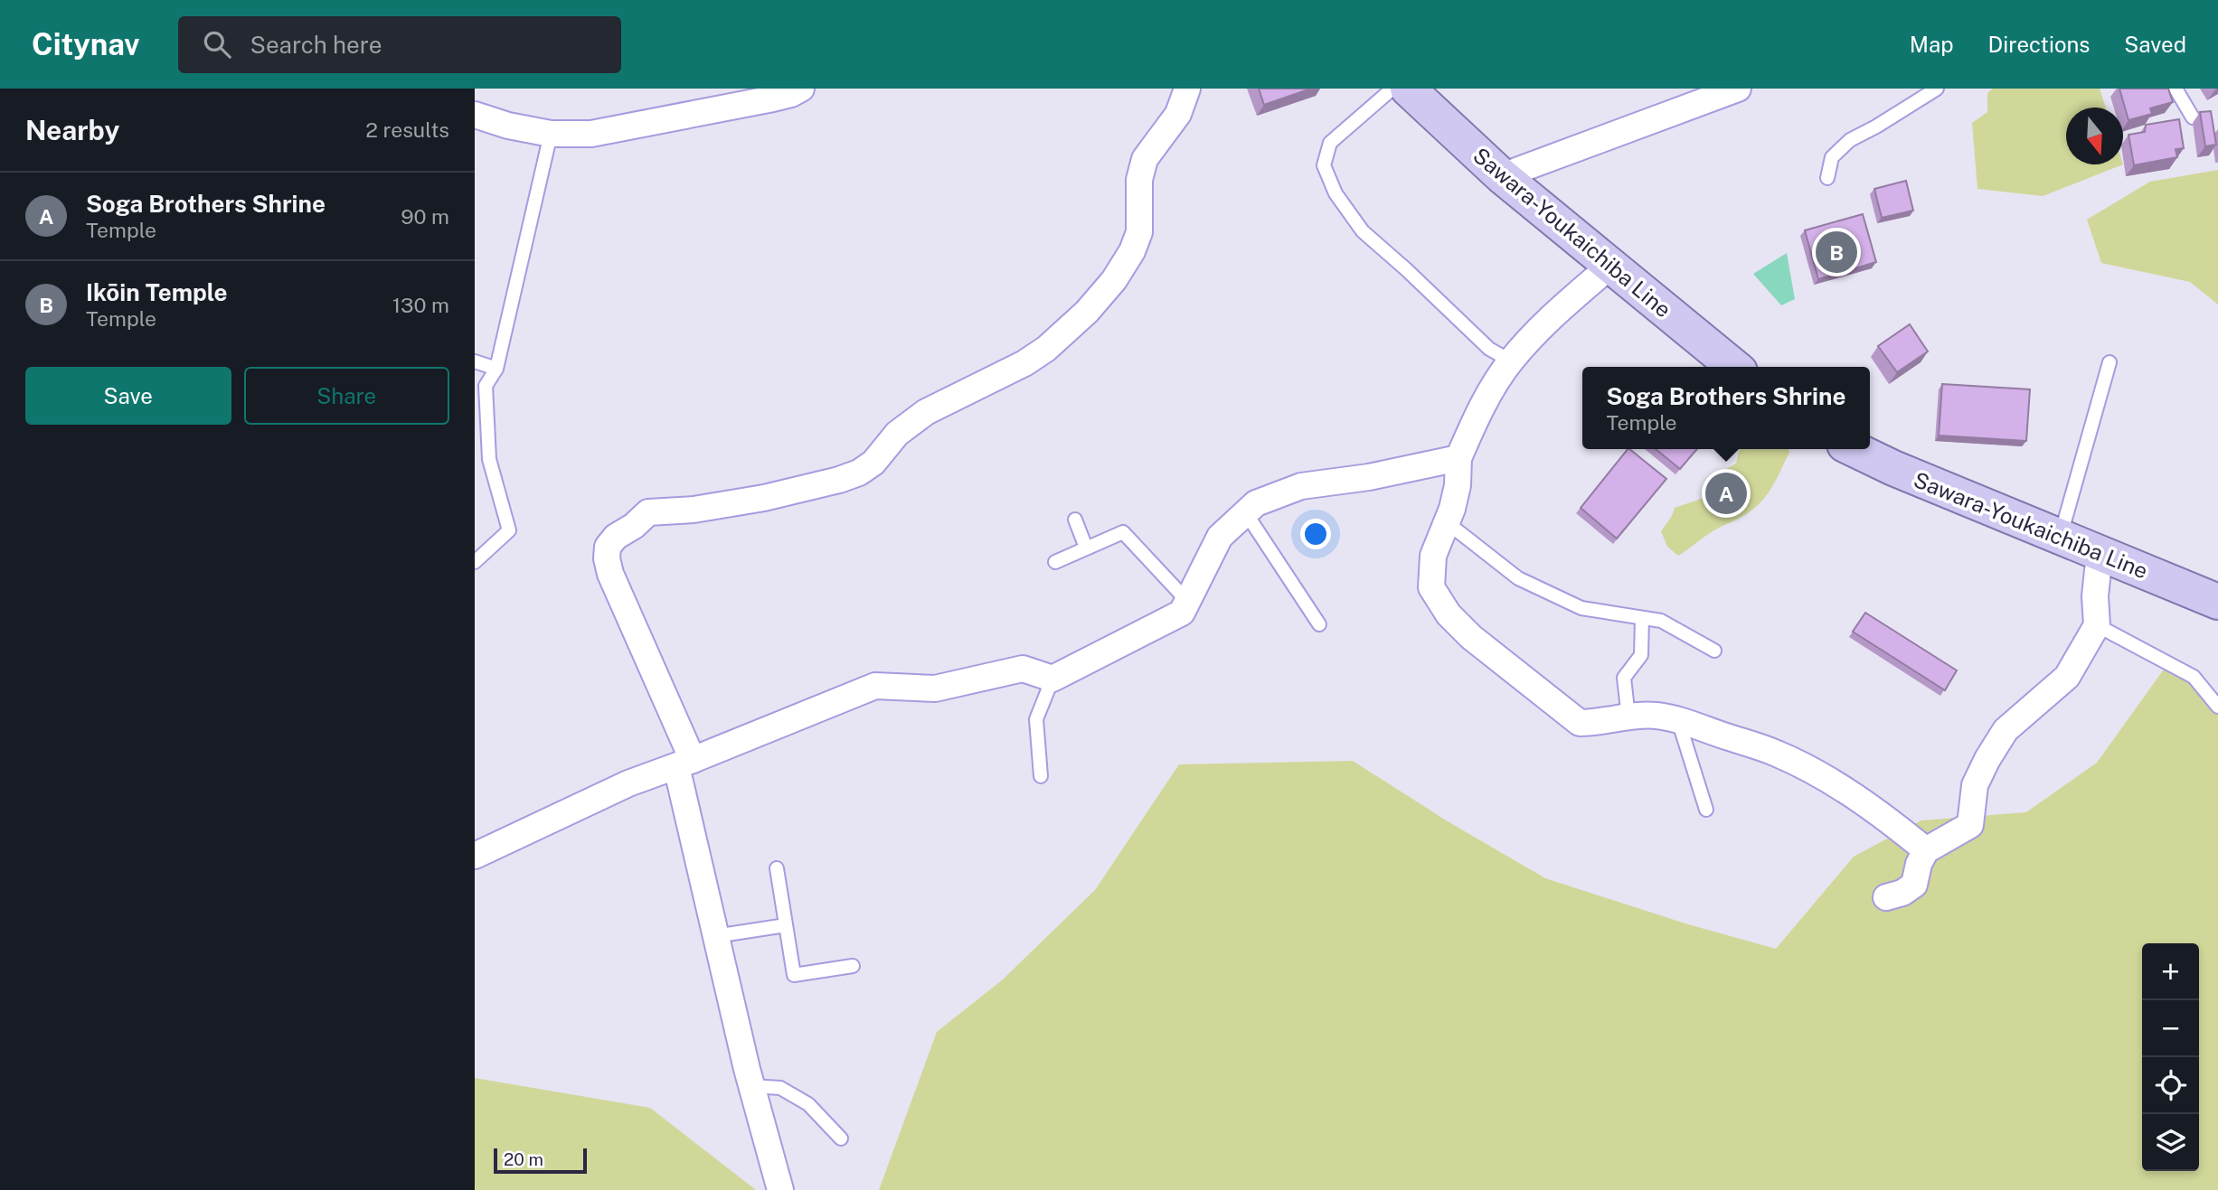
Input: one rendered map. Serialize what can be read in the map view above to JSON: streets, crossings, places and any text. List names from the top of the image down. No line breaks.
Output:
{"streets":{"main road":["Sawara-Youkaichiba Line"]},"scale_bar":"20 m","north":"bottom","page":{"header":"Citynav","search":"Search here","nav":["Map","Directions","Saved"],"heading":["Nearby","2 results"],"list":[{"mark":"A","name":"Soga Brothers Shrine","note":"Temple","value":"90 m"},{"mark":"B","name":"Ikōin Temple","note":"Temple","value":"130 m"}],"pins":["B","A"],"buttons":["Save","Share"],"popup":["Soga Brothers Shrine","Temple"],"map_buttons":["+","−"],"scale":"20 m"}}
